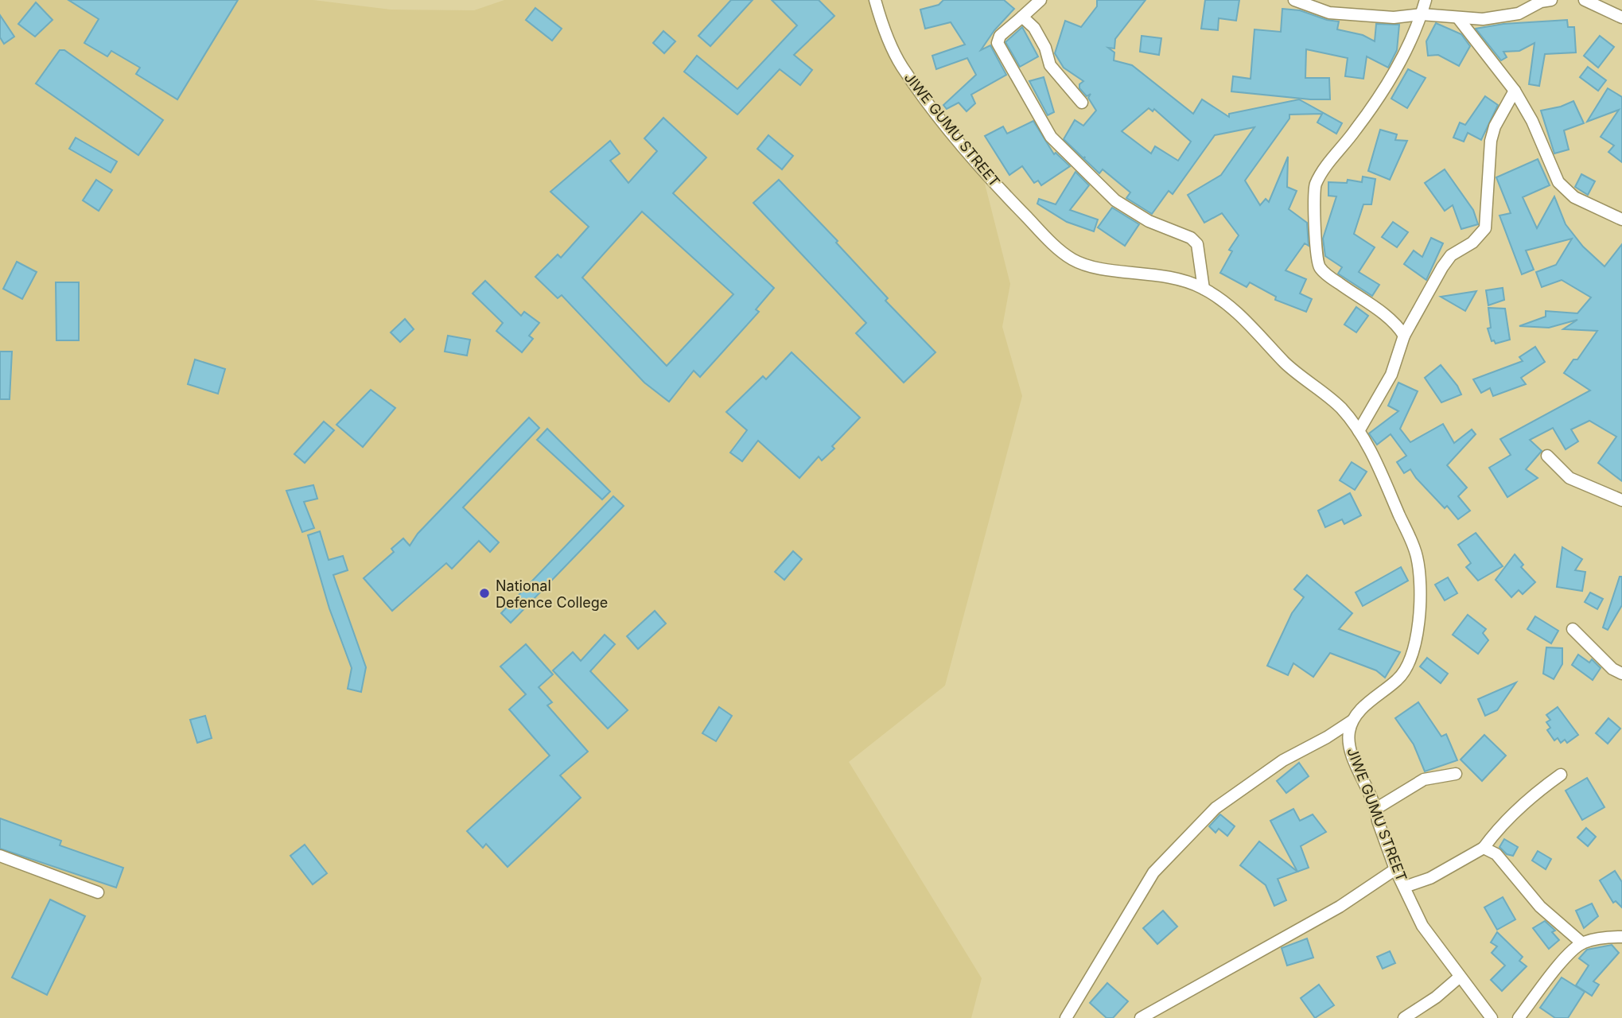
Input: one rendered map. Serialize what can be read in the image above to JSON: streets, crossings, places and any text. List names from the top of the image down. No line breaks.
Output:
{"streets":{"street":["JIWE GUMU STREET"]},"places":["National Defence College"]}
